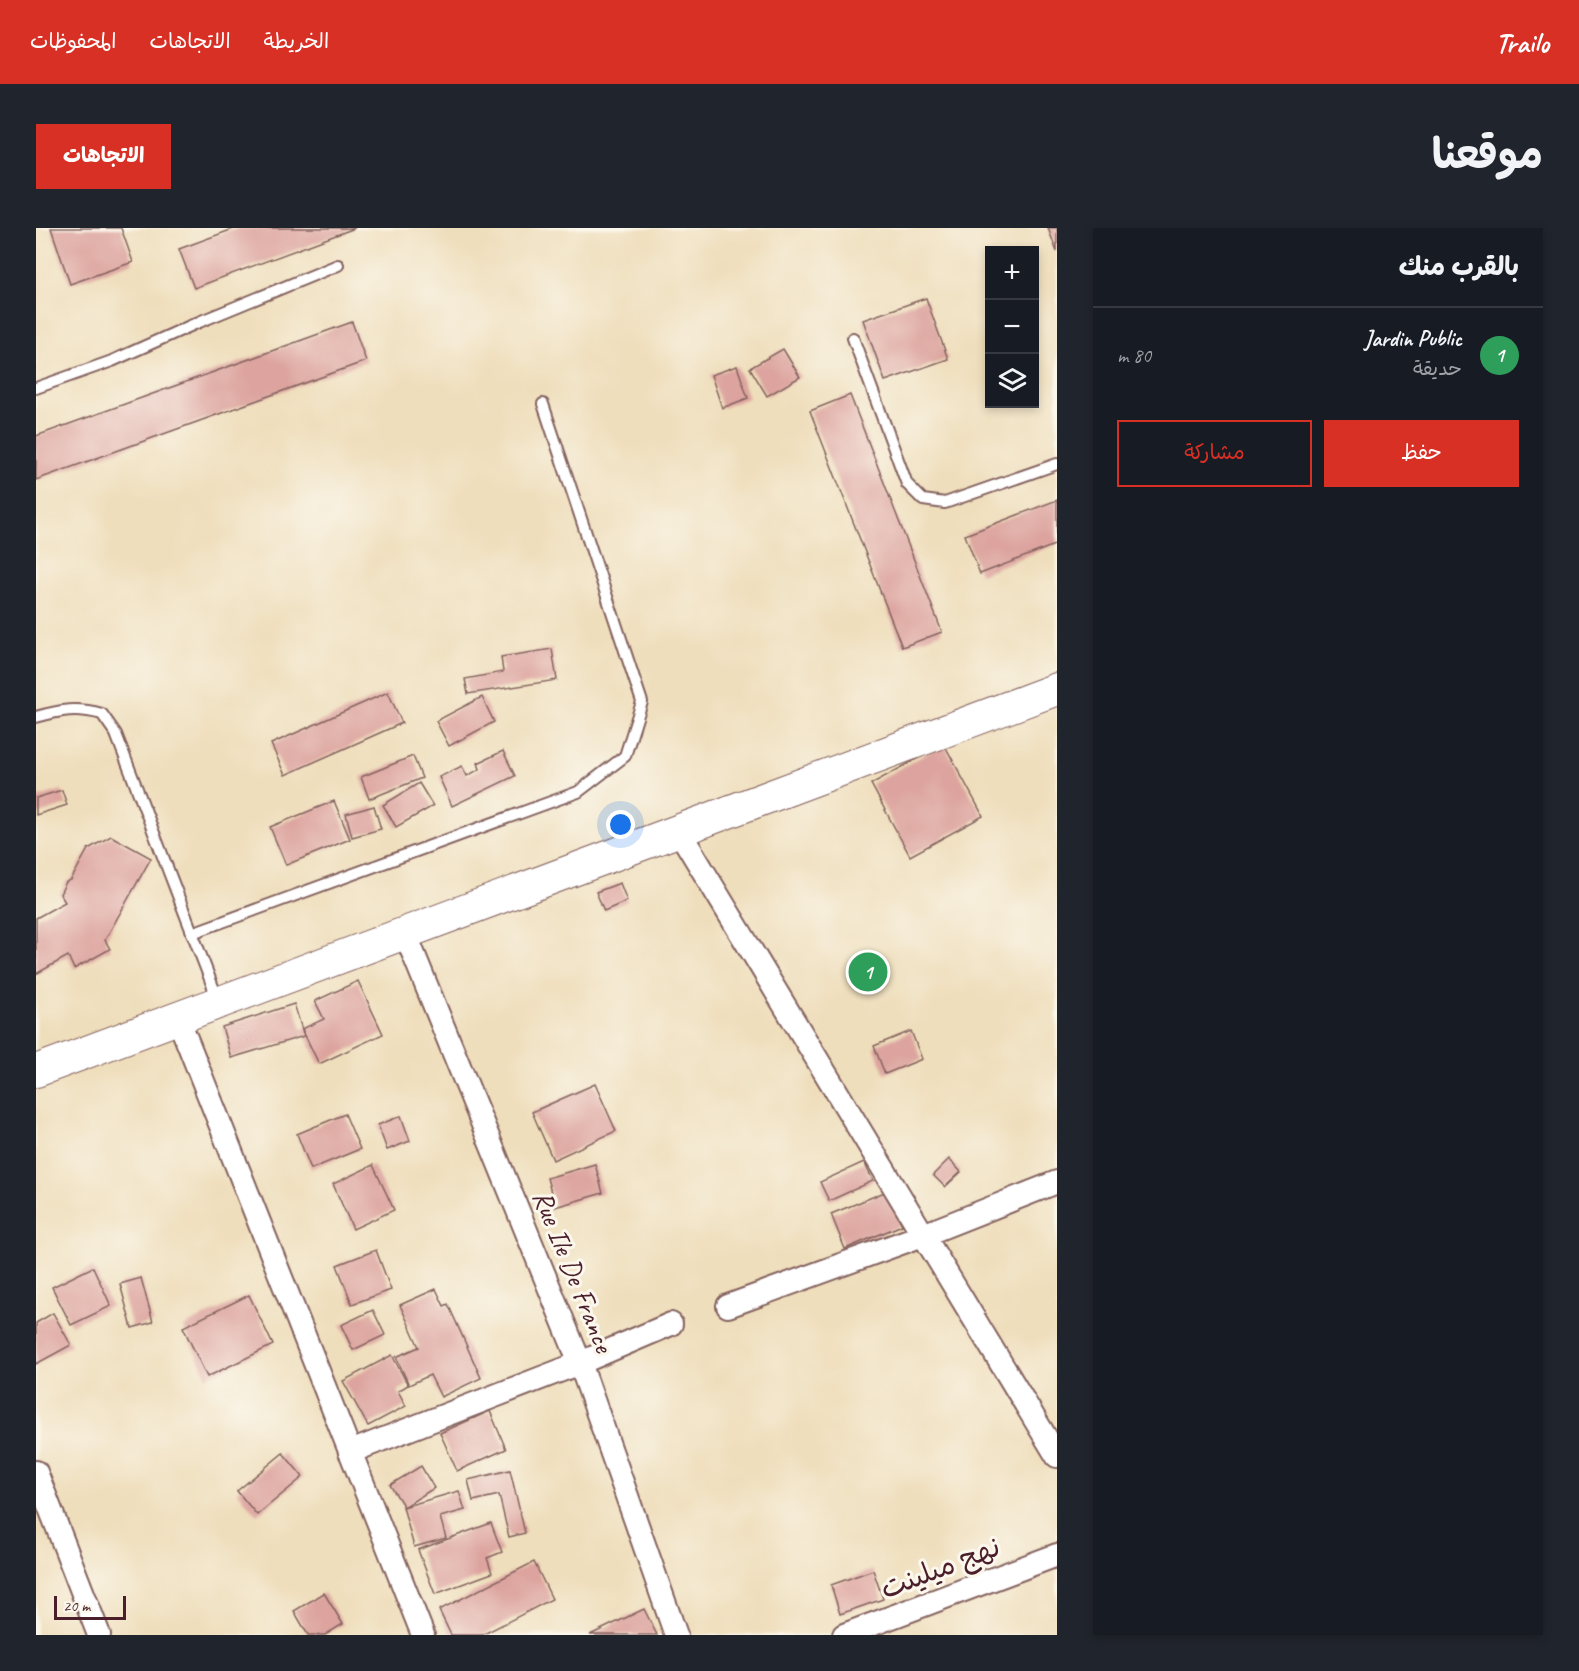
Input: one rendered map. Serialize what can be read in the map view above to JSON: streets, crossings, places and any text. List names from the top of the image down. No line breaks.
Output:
{"streets":{"street":["Rue Ile De France","نهج ميلينت"]},"scale_bar":"20 m","page":{"header":"Trailo","nav":["الخريطة","الاتجاهات","المحفوظات"],"title":"موقعنا","buttons":["الاتجاهات",["حفظ","مشاركة"]],"heading":"بالقرب منك","map_buttons":["+","−"],"list":[{"mark":"1","name":"Jardin Public","note":"حديقة","value":"80 m"}],"pins":"1","scale":"20 m"}}
